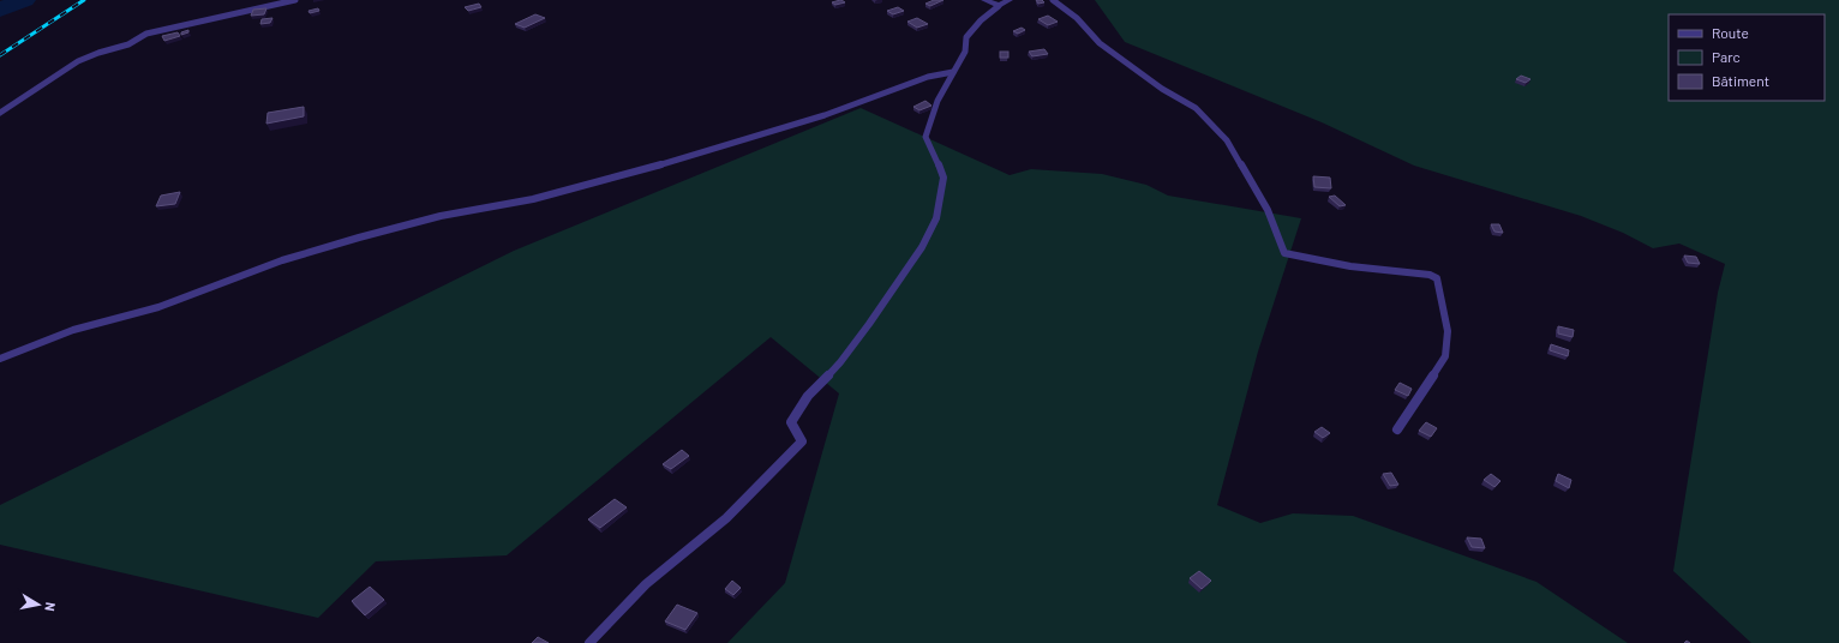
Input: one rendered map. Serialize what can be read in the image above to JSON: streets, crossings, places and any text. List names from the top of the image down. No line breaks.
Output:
{"legend":["Route","Parc","Bâtiment"],"north":"right"}
